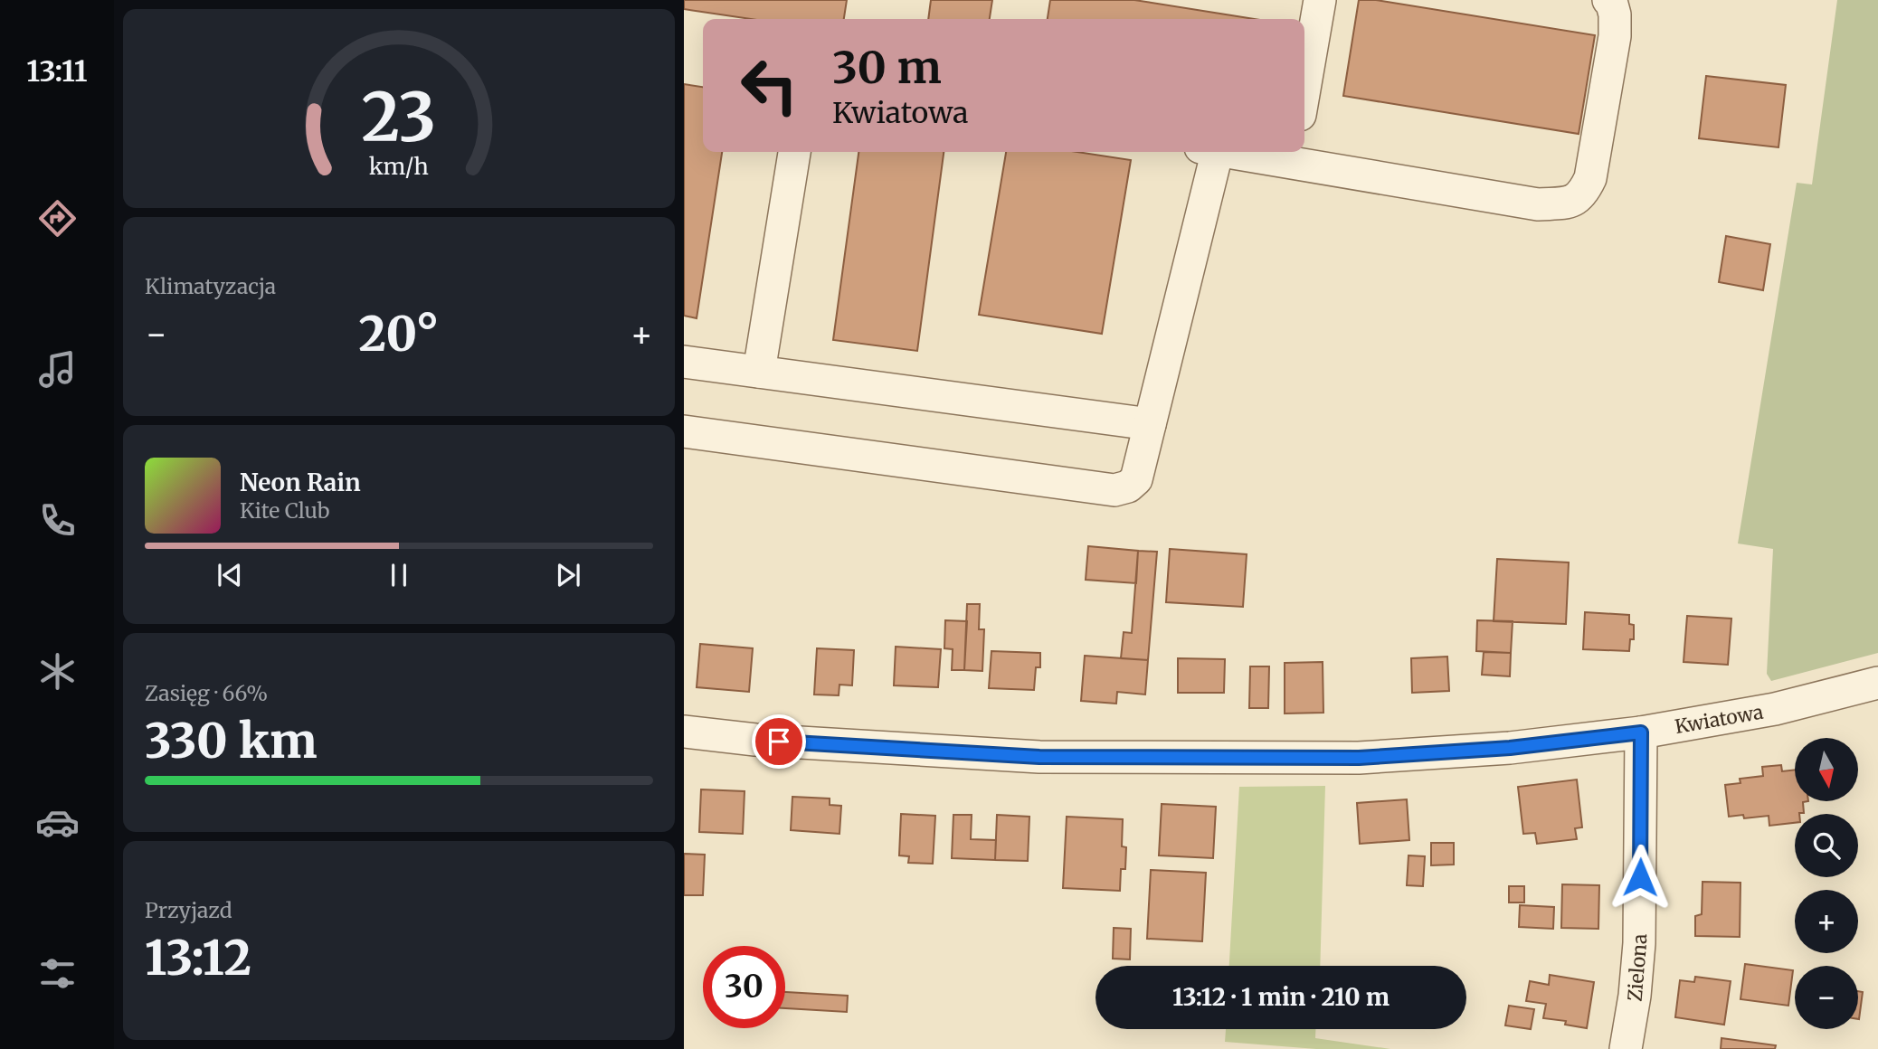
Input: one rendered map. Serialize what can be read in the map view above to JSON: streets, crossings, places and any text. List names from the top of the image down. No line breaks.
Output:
{"streets":{"street":["Kwiatowa","Zielona"]},"crossings":[["Kwiatowa","Zielona"]],"north":"bottom","page":{"tabs":"13:11","turn":["30 m","Kwiatowa"],"tile":["Klimatyzacja",["Zasięg · 66%","330 km"],["Przyjazd","13:12"]],"heat":["−","20°","+"],"song":["Neon Rain","Kite Club"],"map_buttons":["+","−"],"limit":"30","trip":"13:12 · 1 min · 210 m","gauge":["23","km/h"]}}
